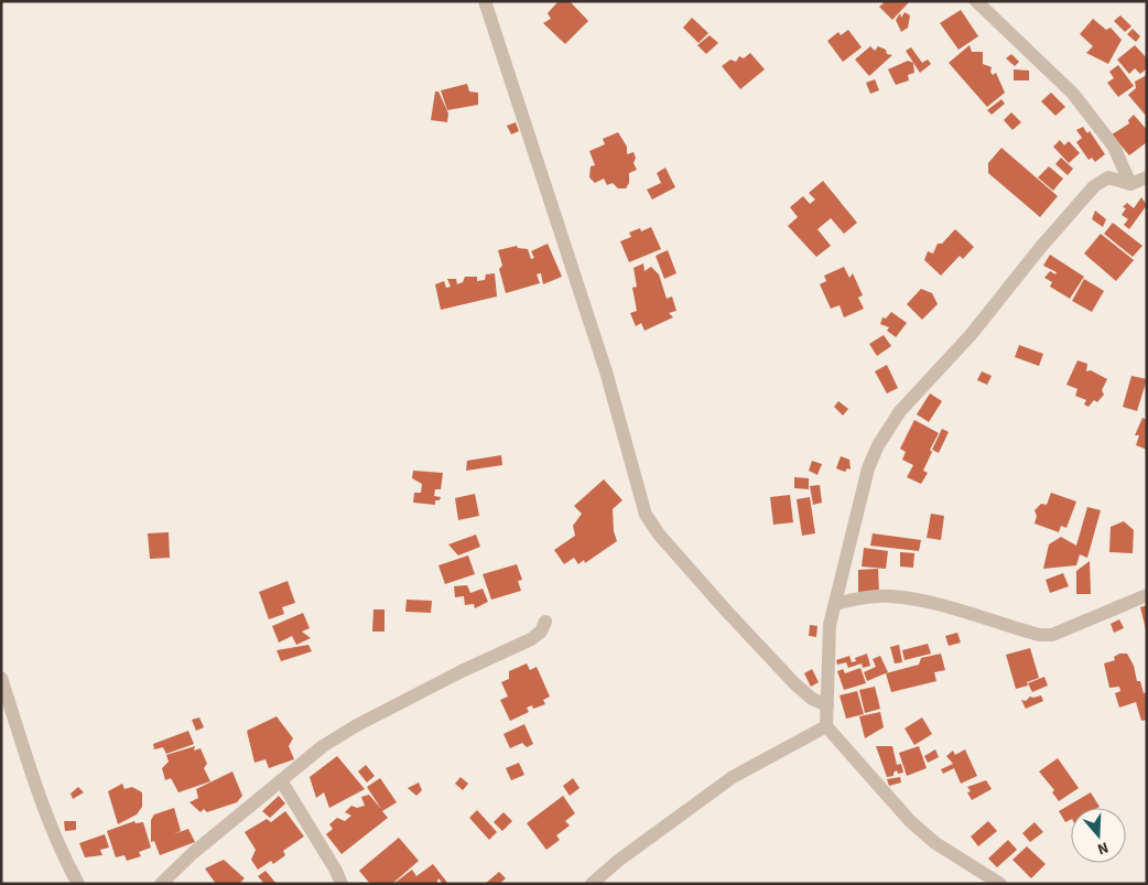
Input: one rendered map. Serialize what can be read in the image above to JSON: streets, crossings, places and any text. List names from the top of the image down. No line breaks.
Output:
{"north":"bottom"}
